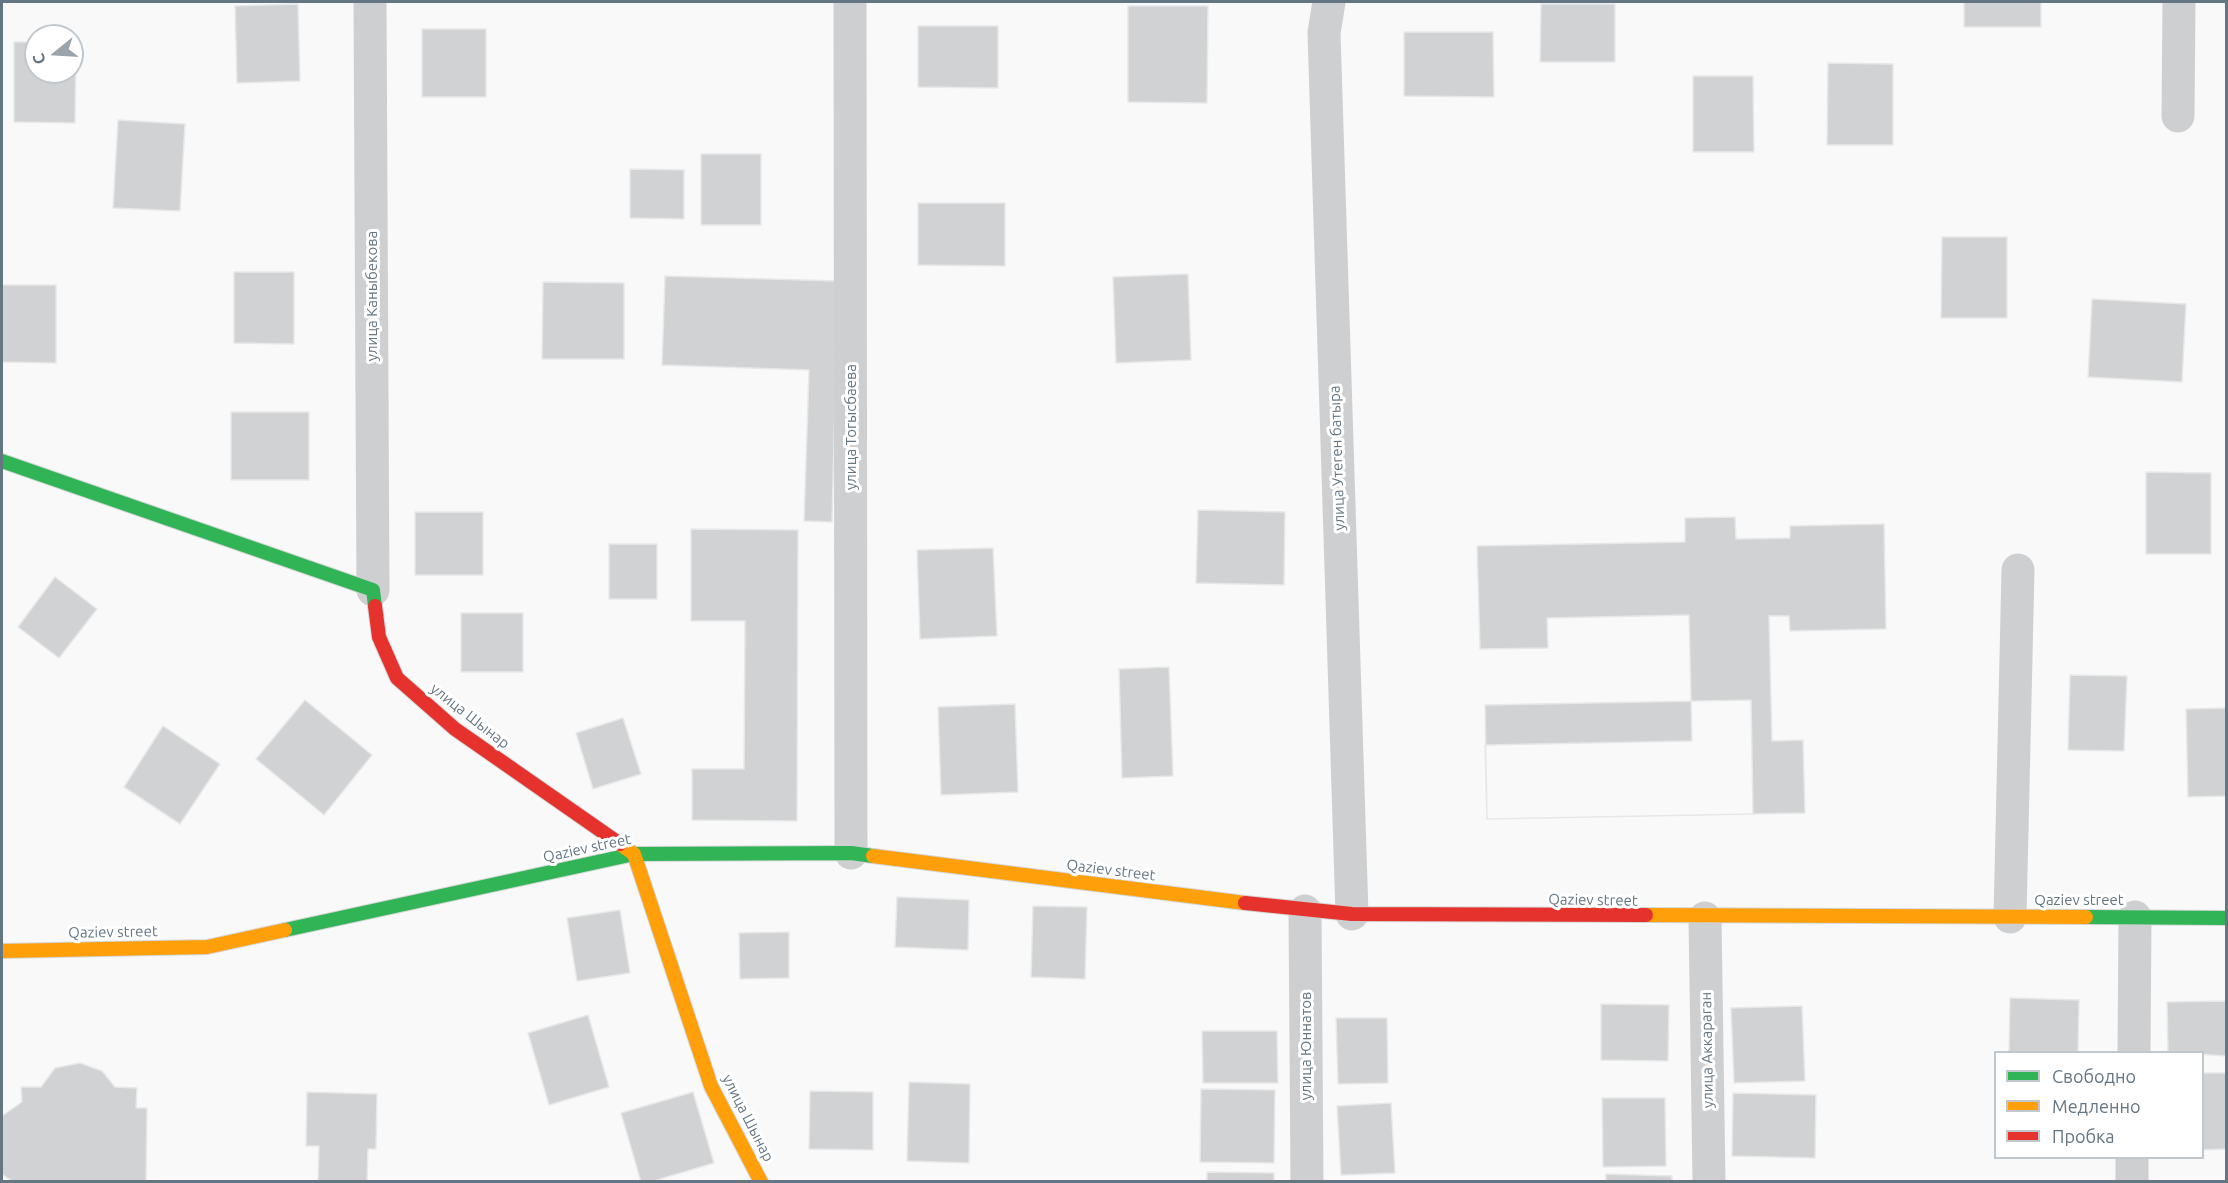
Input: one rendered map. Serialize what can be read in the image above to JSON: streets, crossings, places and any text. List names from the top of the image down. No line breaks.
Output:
{"streets":{"street":["улица Каныбекова","улица Тогысбаева","улица Утеген батыра","улица Шынар","Qaziev street","улица Юннатов","улица Аккараган"]},"crossings":[["улица Каныбекова","улица Шынар"],["улица Тогысбаева","Qaziev street"],["улица Утеген батыра","Qaziev street"],["улица Шынар","Qaziev street"],["Qaziev street","улица Юннатов"],["Qaziev street","улица Аккараган"]],"legend":["Свободно","Медленно","Пробка"],"north":"left"}
